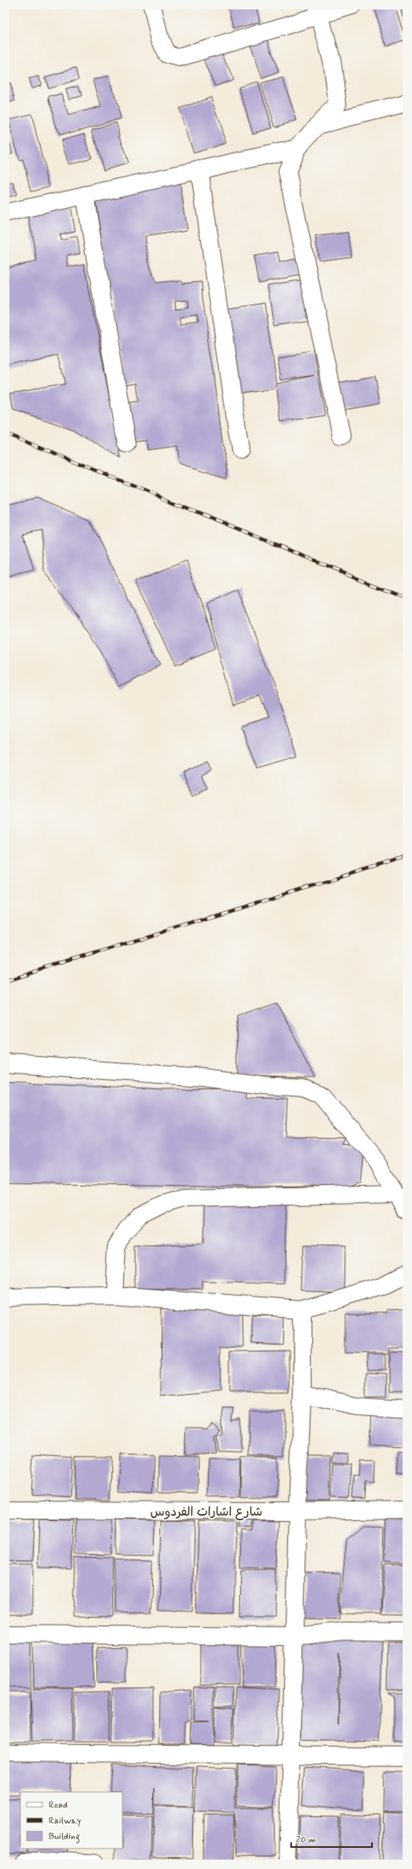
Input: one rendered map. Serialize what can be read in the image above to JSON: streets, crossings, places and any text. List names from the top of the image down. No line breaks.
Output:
{"streets":{"street":["شارع اشارات الفردوس"]},"legend":["Road","Railway","Building"],"scale_bar":"20 m"}
